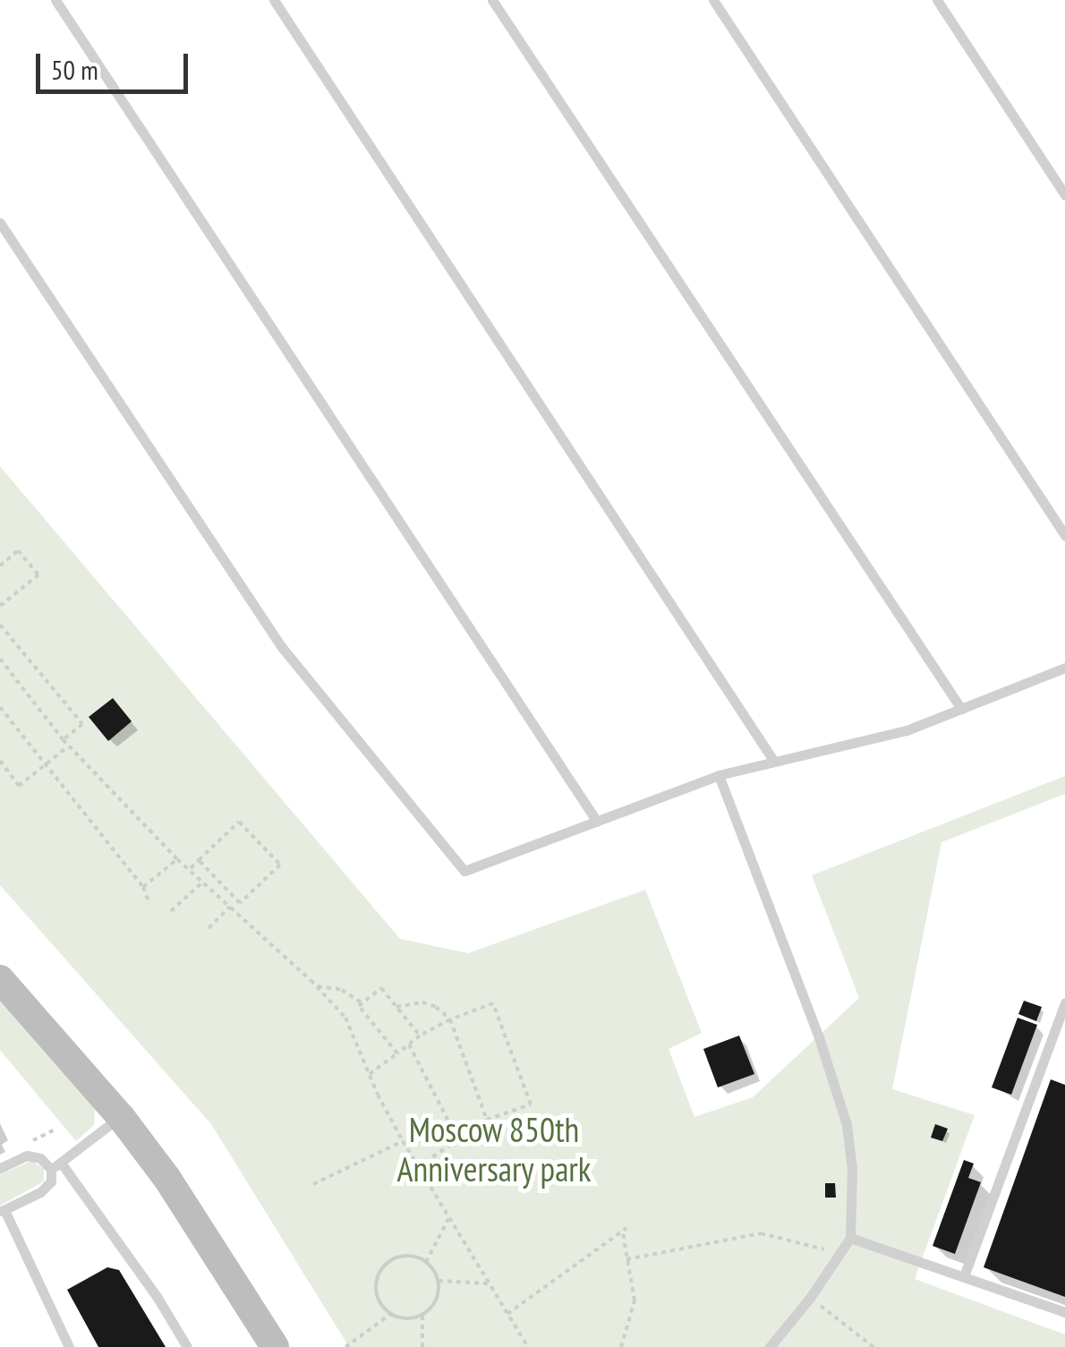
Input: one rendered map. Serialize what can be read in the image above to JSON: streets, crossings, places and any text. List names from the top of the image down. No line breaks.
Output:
{"parks":["Moscow 850th Anniversary park"],"scale_bar":"50 m"}
